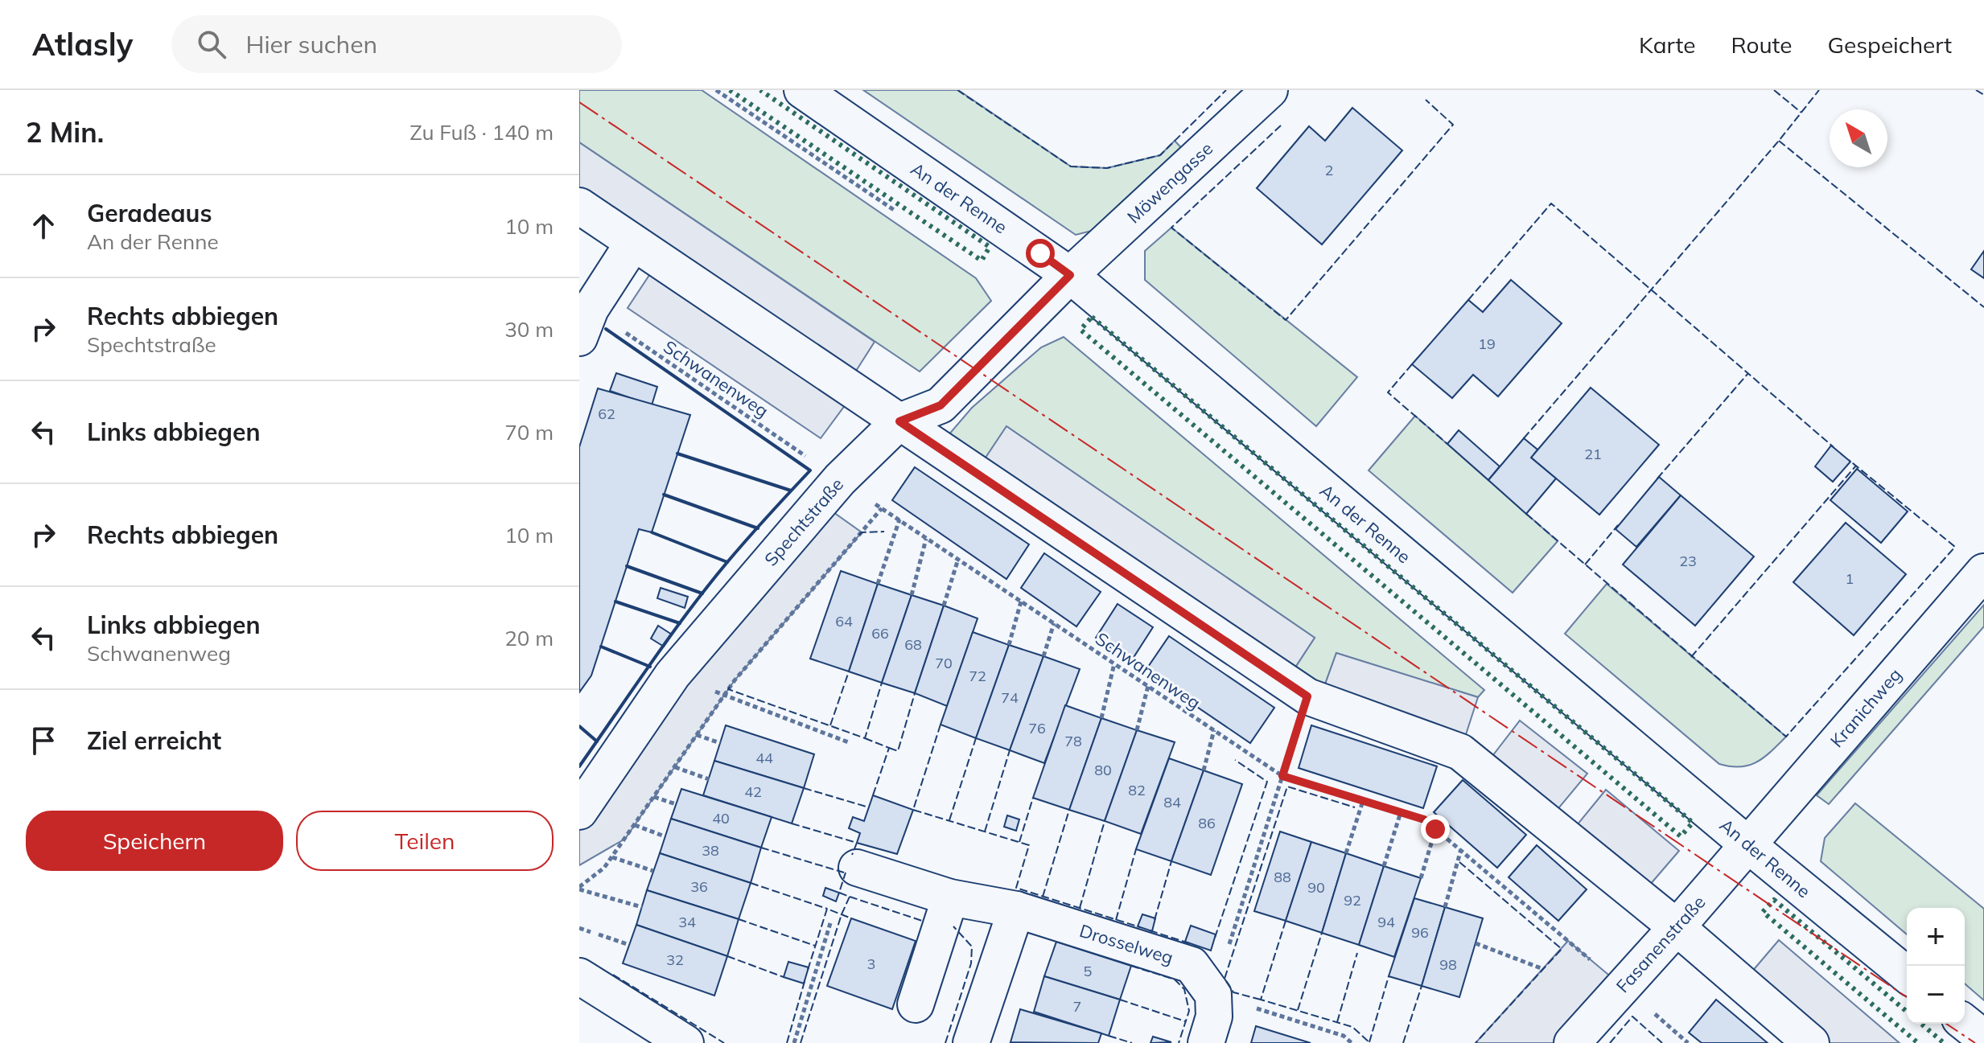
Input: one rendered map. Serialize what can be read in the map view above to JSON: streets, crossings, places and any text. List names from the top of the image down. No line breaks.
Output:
{"streets":{"street":["Möwengasse","An der Renne","Spechtstraße","Kranichweg","Drosselweg","Fasanenstraße"],"path":["Schwanenweg"]},"crossings":[["Möwengasse","An der Renne"],["Möwengasse","Spechtstraße"],["An der Renne","Spechtstraße"],["An der Renne","Kranichweg"],["An der Renne","Fasanenstraße"],["Schwanenweg","Spechtstraße"],["Schwanenweg","Fasanenstraße"],["Kranichweg","Fasanenstraße"]],"house_numbers":["2","19","62","21","23","1","64","66","68","70","72","74","76","78","44","80","82","42","84","40","86","38","88","36","90","92","34","94","96","32","3","98","5","7"],"north":"top left","page":{"header":"Atlasly","search":"Hier suchen","nav":["Karte","Route","Gespeichert"],"heading":["2 Min.","Zu Fuß · 140 m"],"list":[["Geradeaus","An der Renne","10 m"],["Rechts abbiegen","Spechtstraße","30 m"],["Links abbiegen","70 m"],["Rechts abbiegen","10 m"],["Links abbiegen","Schwanenweg","20 m"],"Ziel erreicht"],"buttons":["Speichern","Teilen"],"map_buttons":["+","−"]}}
